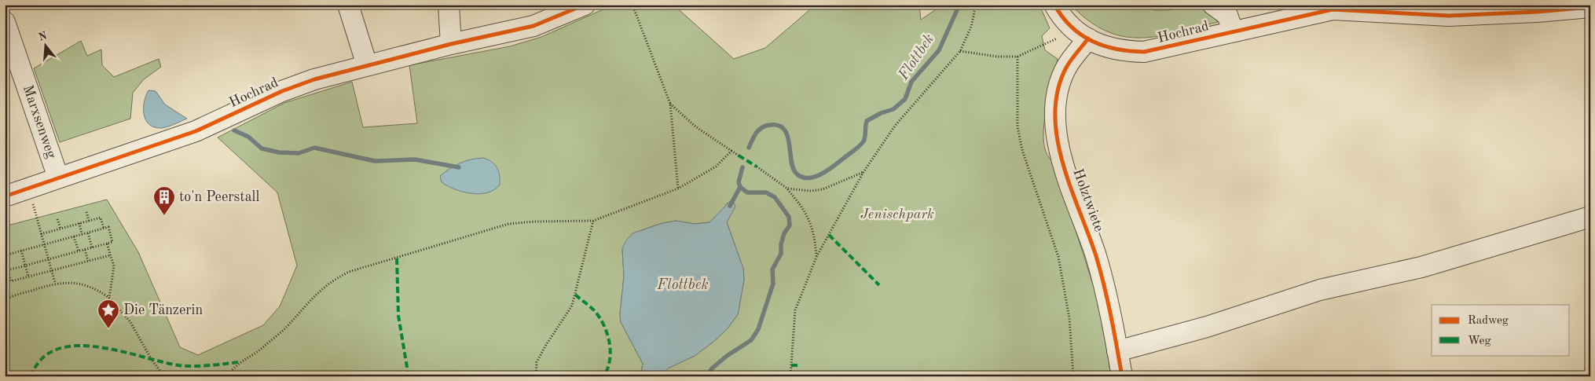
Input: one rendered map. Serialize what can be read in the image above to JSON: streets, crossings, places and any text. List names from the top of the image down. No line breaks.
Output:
{"streets":{"street":["Hochrad","Marxsenweg","Holztwiete"]},"crossings":[["Hochrad","Marxsenweg"],["Hochrad","Holztwiete"]],"water":["Flottbek"],"parks":["Jenischpark"],"places":{"building":["to'n Peerstall"],"place":["Die Tänzerin"]},"legend":["Radweg","Weg"],"north":"top"}
